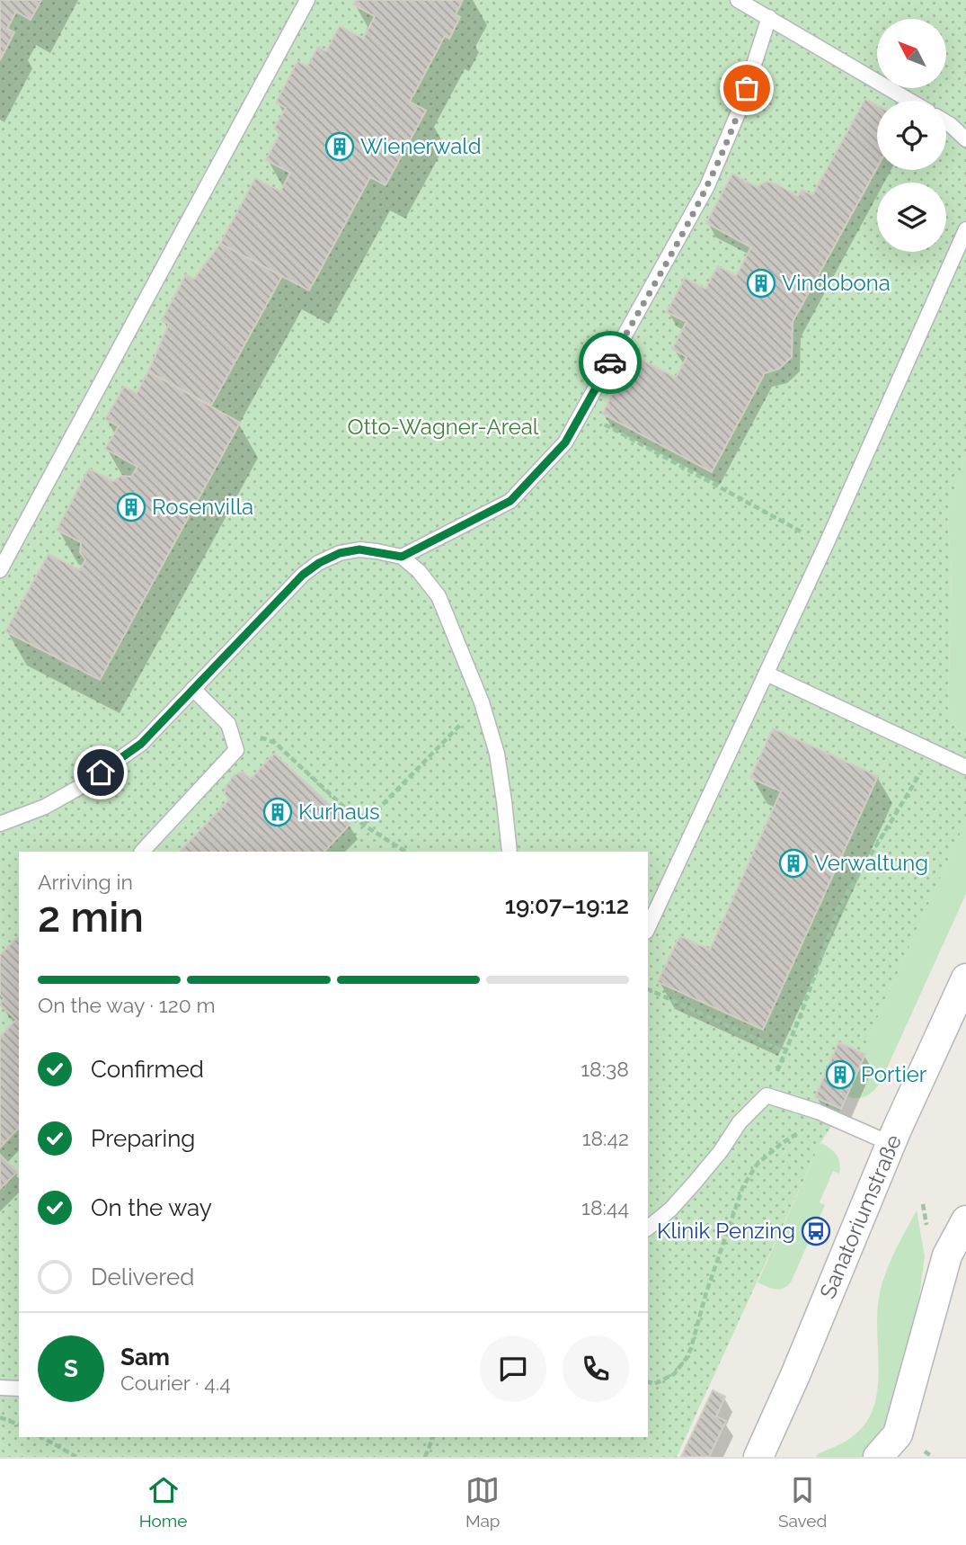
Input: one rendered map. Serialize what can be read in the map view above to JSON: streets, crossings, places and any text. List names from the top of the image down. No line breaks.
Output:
{"streets":{"street":["Sanatoriumstraße"]},"parks":["Otto-Wagner-Areal"],"places":{"building":["Wienerwald","Vindobona","Rosenvilla","Kurhaus","Verwaltung","Portier"],"bus stop":["Klinik Penzing"]},"north":"top left","page":{"heading":["2 min","Arriving in","19:07–19:12"],"panel":["Sam","Courier · 4.4"],"bar":"On the way · 120 m","list":[["Confirmed","18:38"],["Preparing","18:42"],["On the way","18:44"],"Delivered"],"round":"S","tabs":["Home","Map","Saved"]}}
